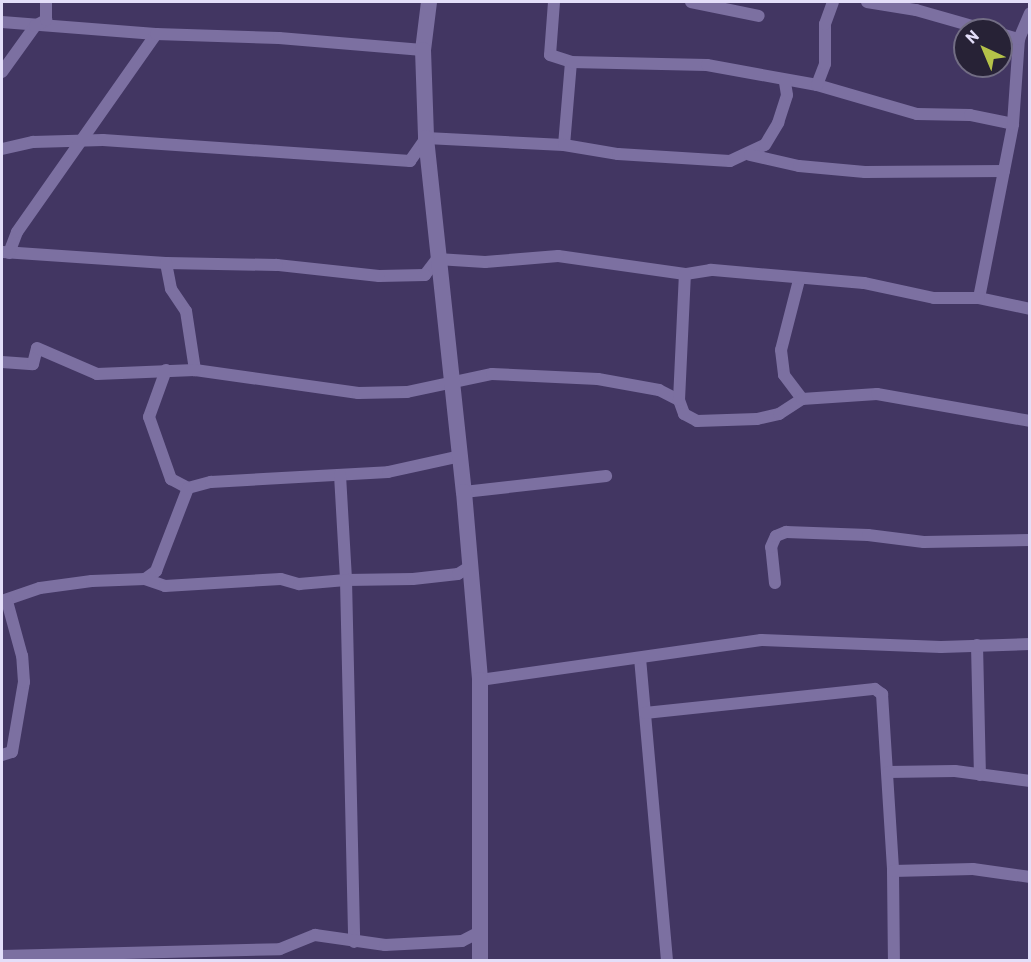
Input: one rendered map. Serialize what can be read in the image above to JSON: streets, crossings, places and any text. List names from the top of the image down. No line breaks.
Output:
{"north":"top left"}
